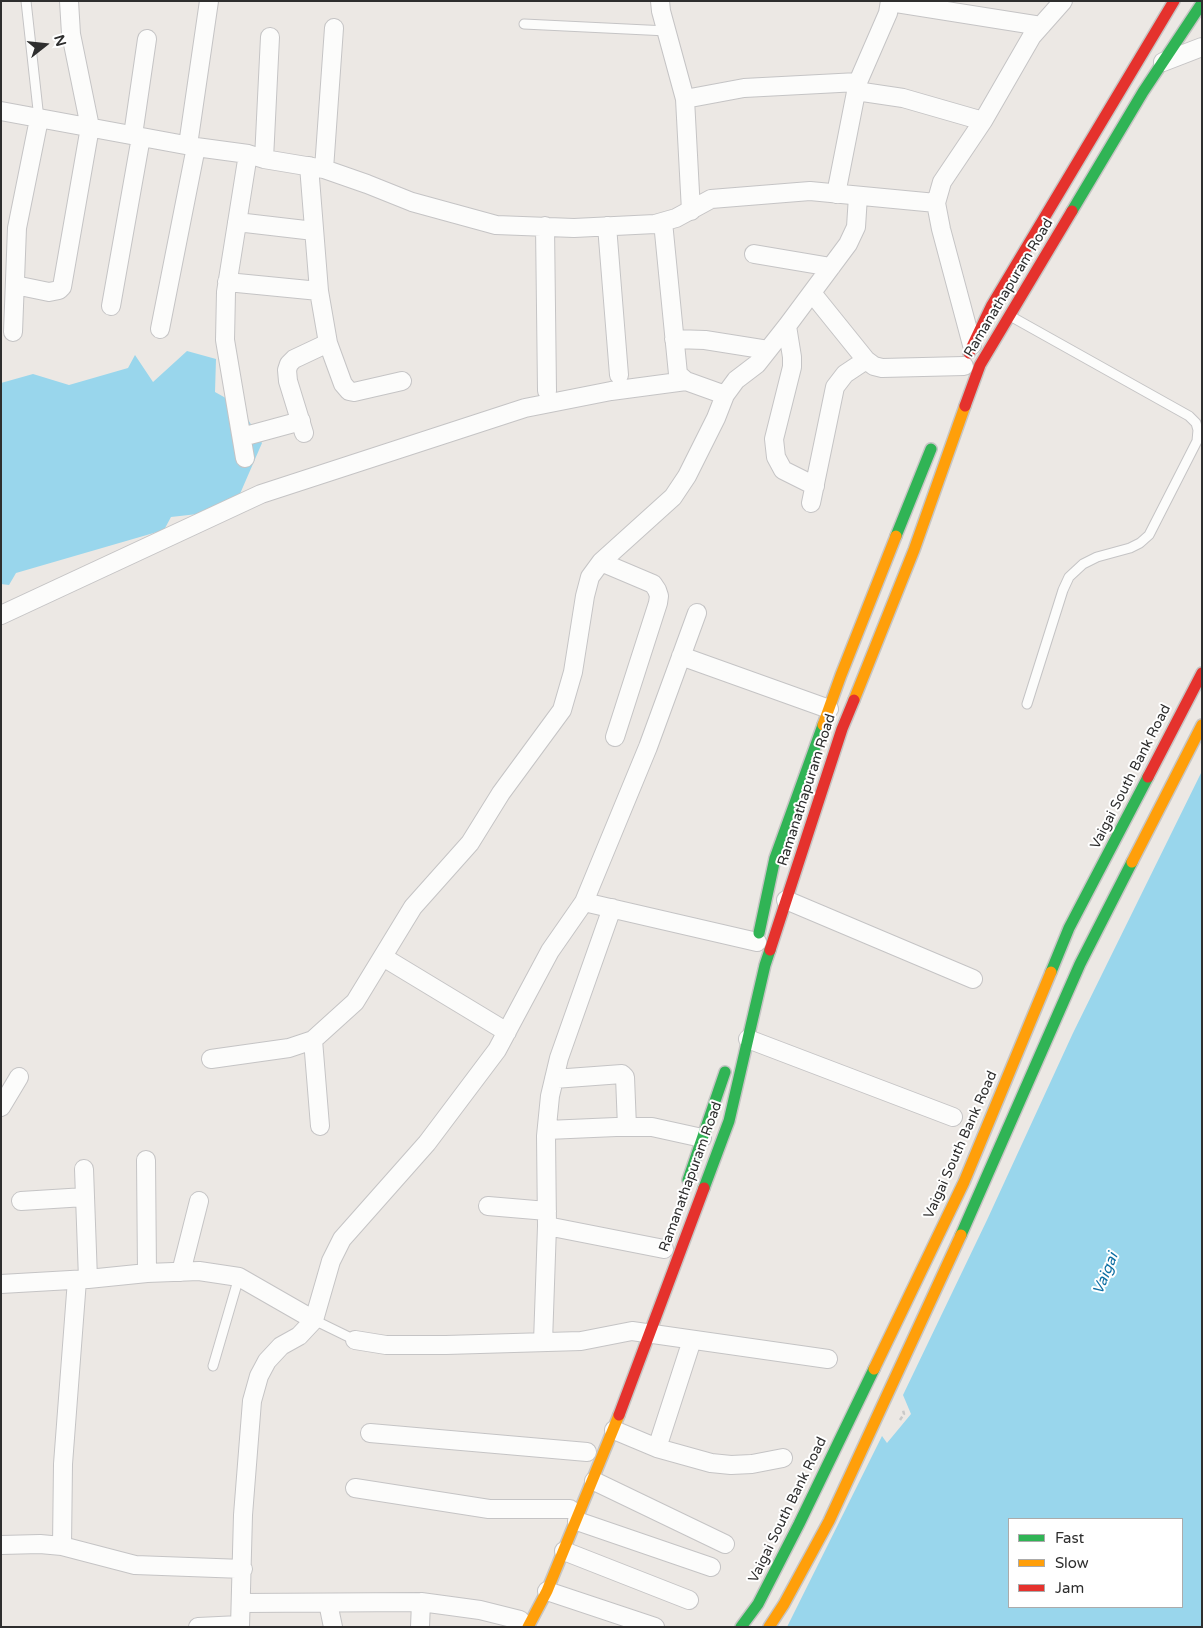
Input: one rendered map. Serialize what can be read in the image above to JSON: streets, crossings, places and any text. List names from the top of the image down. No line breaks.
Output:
{"streets":{"main road":["Ramanathapuram Road","Vaigai South Bank Road"]},"water":["Vaigai"],"legend":["Fast","Slow","Jam"],"north":"right"}
